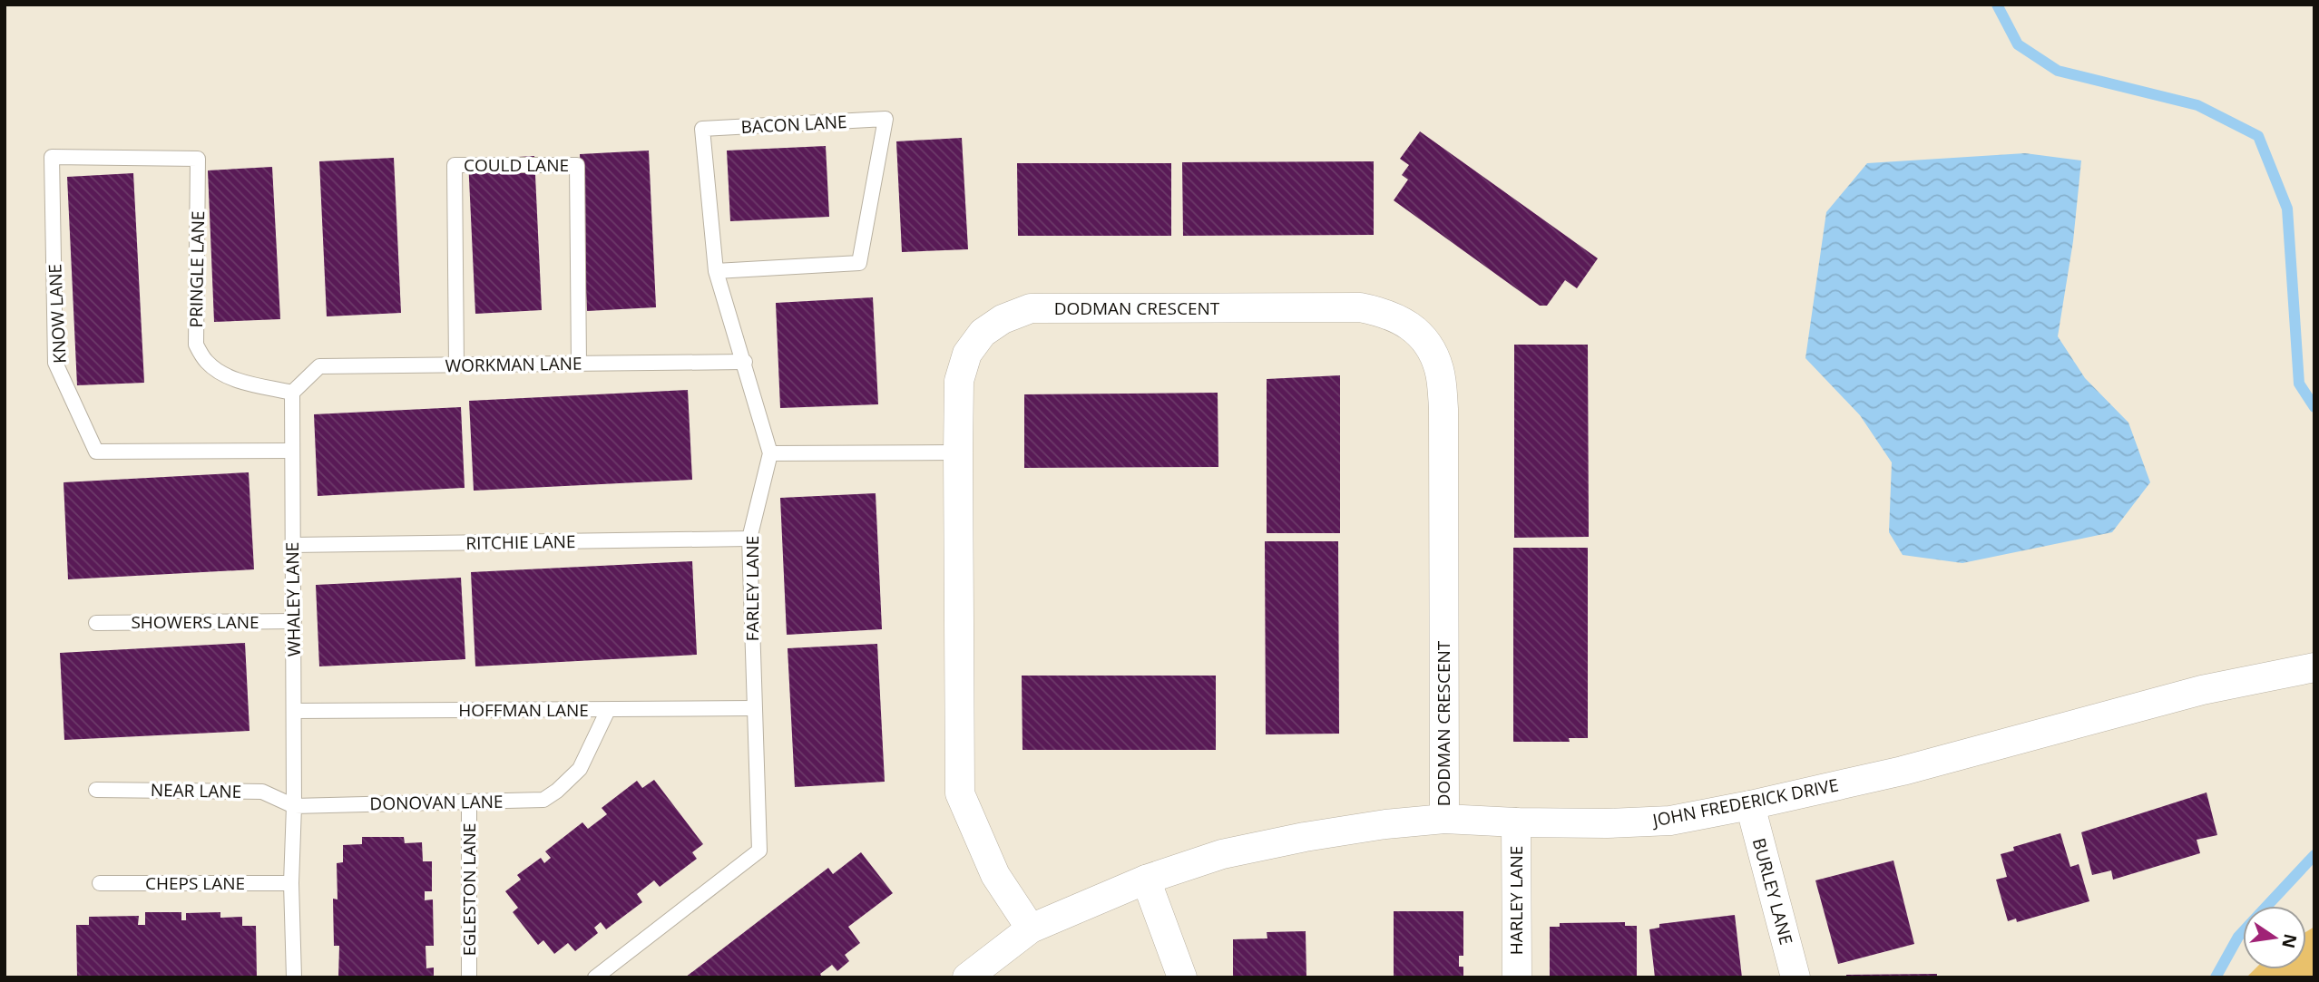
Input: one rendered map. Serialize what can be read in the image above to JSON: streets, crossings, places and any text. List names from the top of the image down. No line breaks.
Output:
{"streets":{"street":["DODMAN CRESCENT","JOHN FREDERICK DRIVE","BURLEY LANE","HARLEY LANE"],"lane":["BACON LANE","COULD LANE","PRINGLE LANE","KNOW LANE","WORKMAN LANE","RITCHIE LANE","FARLEY LANE","WHALEY LANE","SHOWERS LANE","HOFFMAN LANE","NEAR LANE","DONOVAN LANE","CHEPS LANE","EGLESTON LANE"]},"crossings":[["BACON LANE","FARLEY LANE"],["COULD LANE","WORKMAN LANE"],["PRINGLE LANE","KNOW LANE"],["PRINGLE LANE","WORKMAN LANE"],["PRINGLE LANE","WHALEY LANE"],["DODMAN CRESCENT","JOHN FREDERICK DRIVE"],["KNOW LANE","WHALEY LANE"],["WORKMAN LANE","FARLEY LANE"],["WORKMAN LANE","WHALEY LANE"],["RITCHIE LANE","FARLEY LANE"],["RITCHIE LANE","WHALEY LANE"],["FARLEY LANE","HOFFMAN LANE"],["WHALEY LANE","SHOWERS LANE"],["WHALEY LANE","HOFFMAN LANE"],["WHALEY LANE","NEAR LANE"],["WHALEY LANE","DONOVAN LANE"],["HOFFMAN LANE","DONOVAN LANE"],["NEAR LANE","DONOVAN LANE"],["DONOVAN LANE","EGLESTON LANE"],["JOHN FREDERICK DRIVE","BURLEY LANE"],["JOHN FREDERICK DRIVE","HARLEY LANE"]],"north":"right"}
